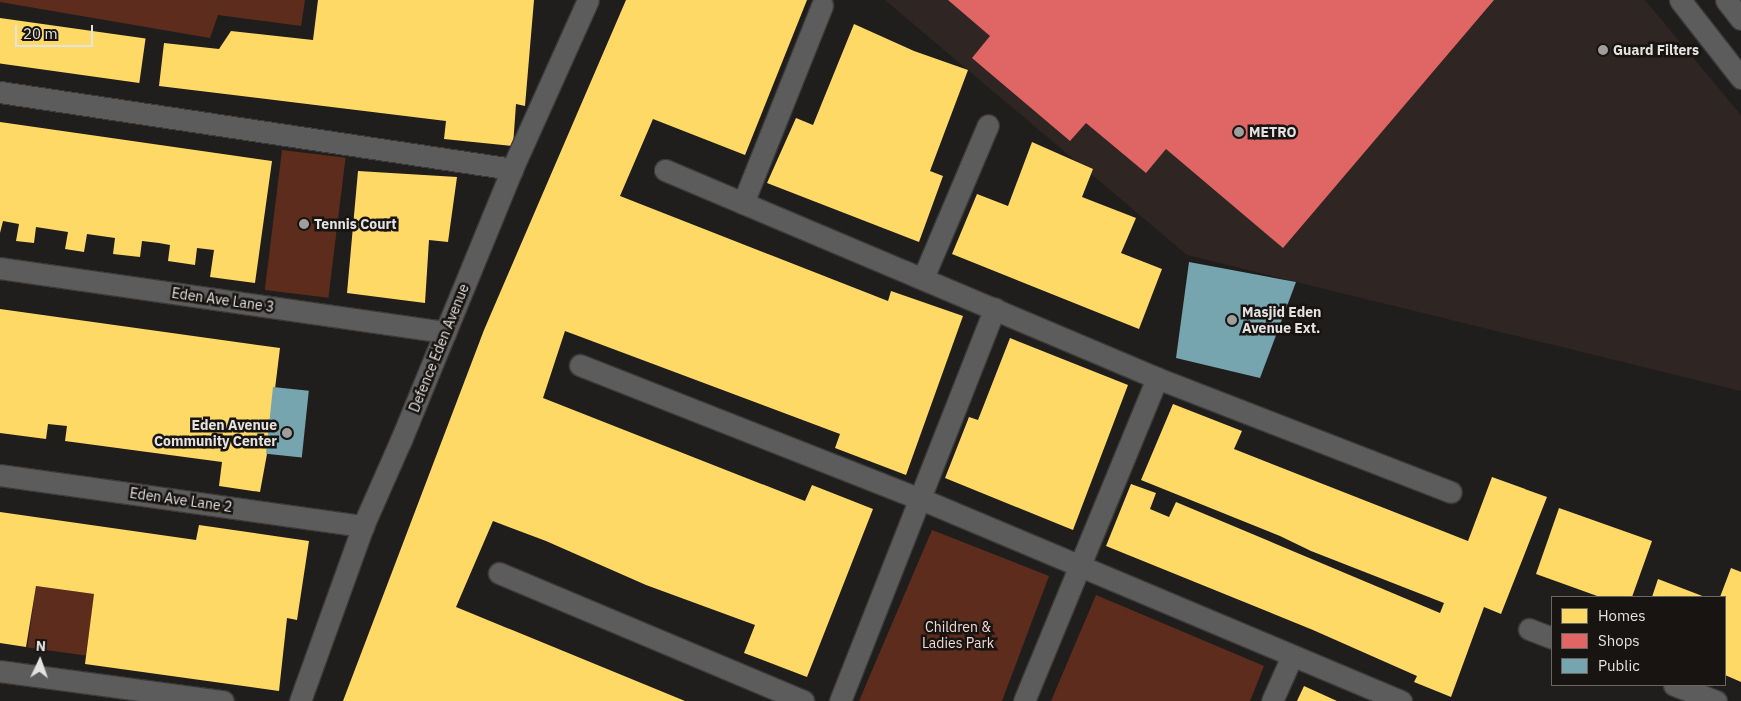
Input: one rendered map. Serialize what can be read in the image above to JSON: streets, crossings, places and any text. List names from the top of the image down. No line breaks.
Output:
{"streets":{"street":["Eden Ave Lane 3","Defence Eden Avenue","Eden Ave Lane 2"]},"crossings":[["Eden Ave Lane 3","Defence Eden Avenue"],["Defence Eden Avenue","Eden Ave Lane 2"]],"parks":["Children & Ladies Park"],"places":["Guard Filters","METRO","Tennis Court","Masjid Eden Avenue Ext.","Eden Avenue Community Center"],"legend":["Homes","Shops","Public"],"scale_bar":"20 m","north":"top"}
